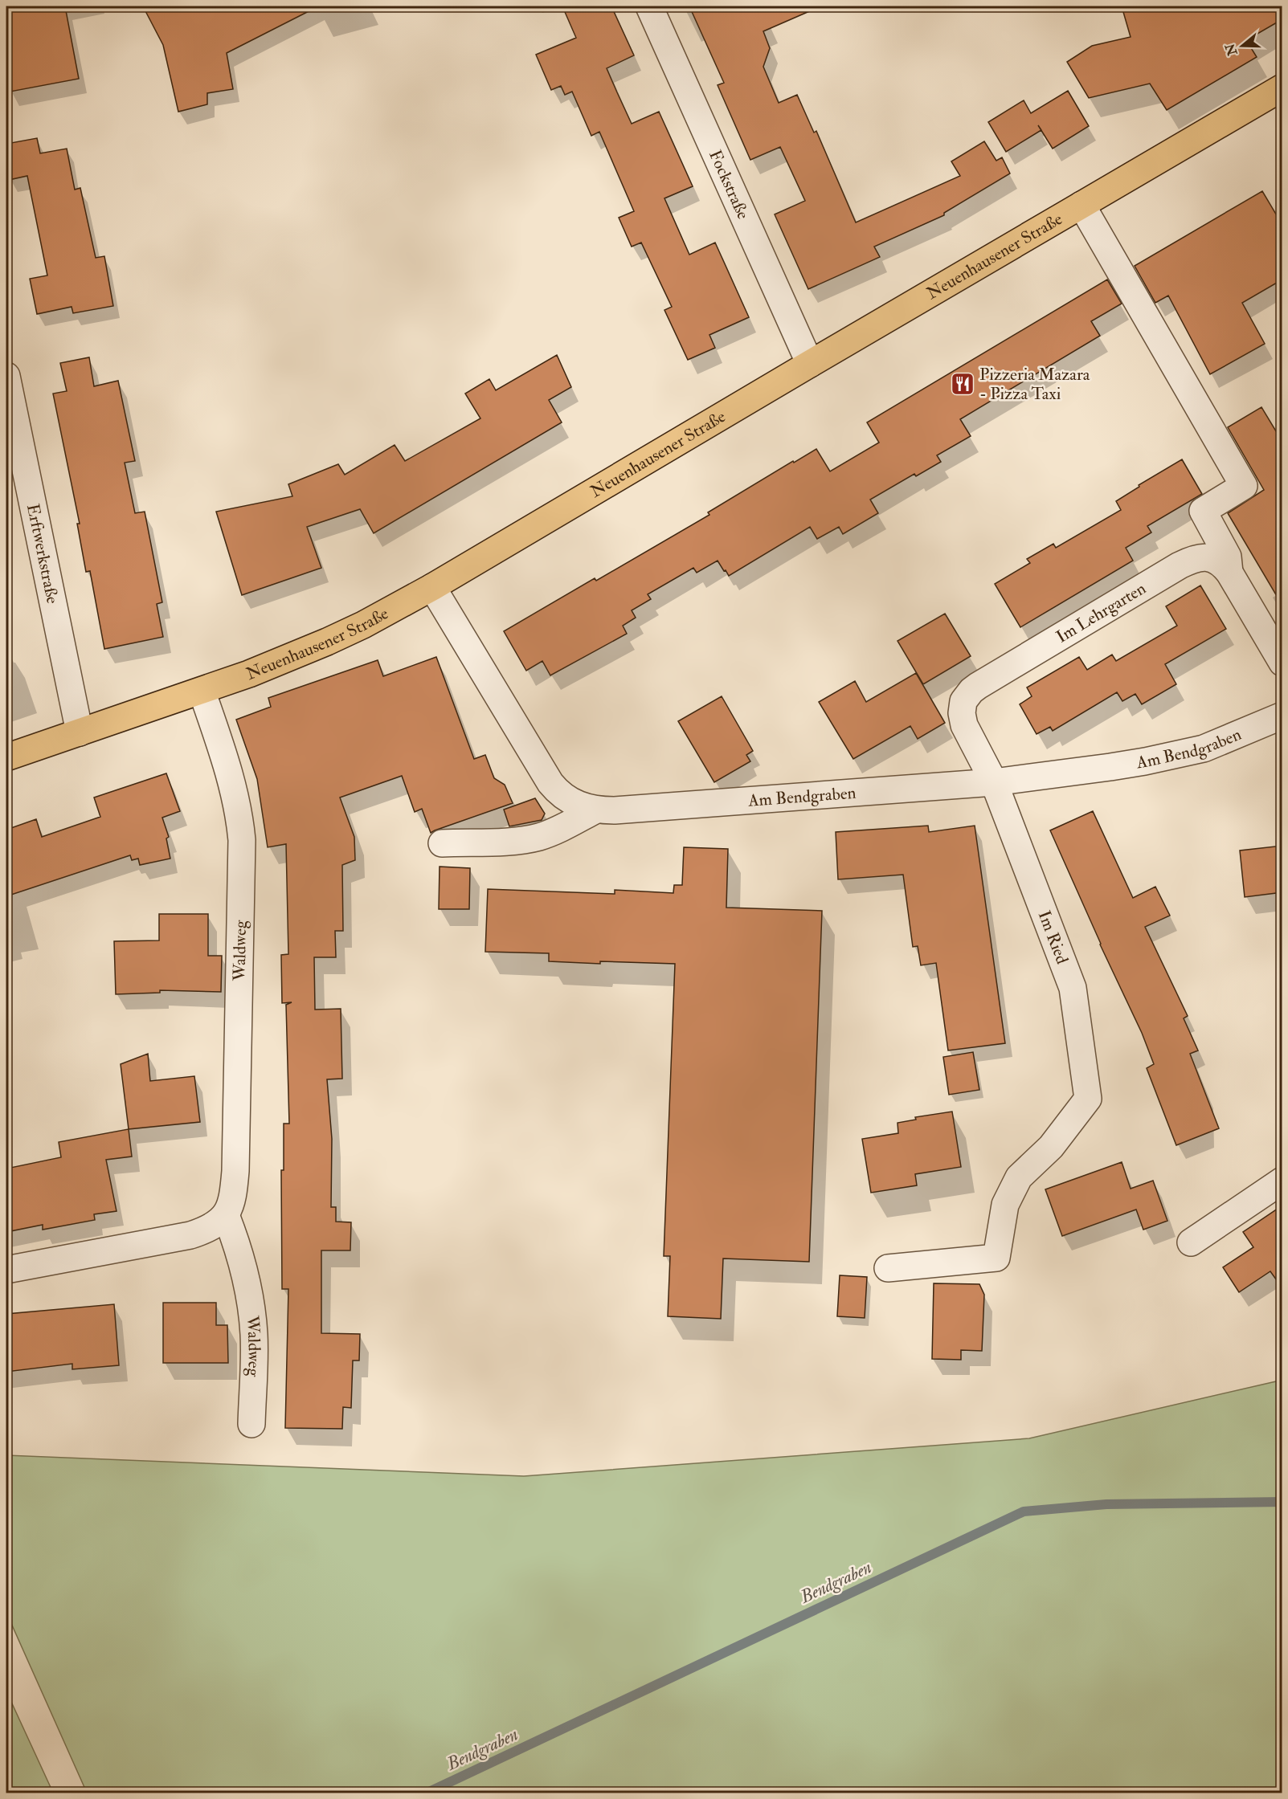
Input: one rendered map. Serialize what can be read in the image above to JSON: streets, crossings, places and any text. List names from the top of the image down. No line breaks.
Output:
{"streets":{"main road":["Neuenhausener Straße"],"street":["Fockstraße","Erftwerkstraße","Im Lehrgarten","Am Bendgraben","Im Ried","Waldweg"]},"crossings":[["Fockstraße","Neuenhausener Straße"],["Neuenhausener Straße","Erftwerkstraße"],["Neuenhausener Straße","Am Bendgraben"],["Neuenhausener Straße","Waldweg"],["Im Lehrgarten","Am Bendgraben"],["Im Lehrgarten","Im Ried"],["Am Bendgraben","Im Ried"]],"water":["Bendgraben"],"places":{"restaurant":["Pizzeria Mazara - Pizza Taxi"]},"north":"left"}
